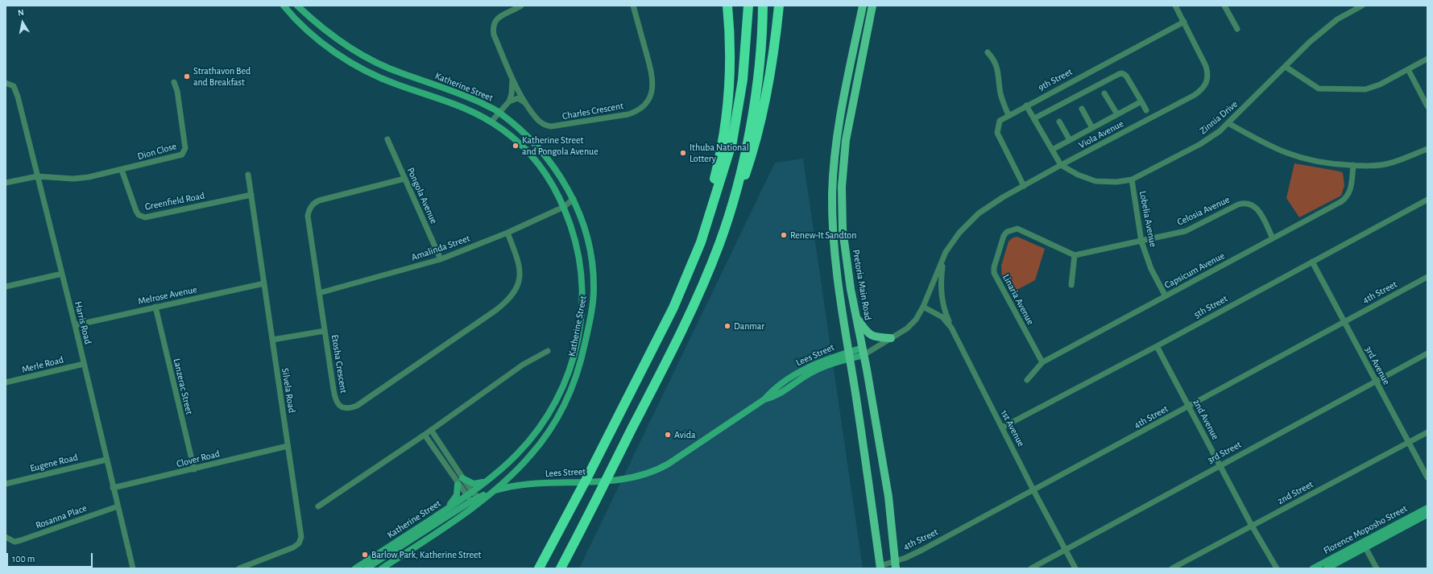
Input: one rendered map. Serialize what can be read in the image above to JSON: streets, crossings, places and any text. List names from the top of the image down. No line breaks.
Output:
{"streets":{"main road":["Katherine Street","Pretoria Main Road","Lees Street","Florence Moposho Street"],"street":["9th Street","Charles Crescent","Zinnia Drive","Viola Avenue","Dion Close","Pongola Avenue","Greenfield Road","Celosia Avenue","Lobelia Avenue","Amalinda Street","Capsicum Avenue","4th Street","Melrose Avenue","Linaria Avenue","5th Street","Harris Road","Etosha Crescent","Merle Road","3rd Avenue","Lanzerac Street","Silvela Road","2nd Avenue","1st Avenue","3rd Street","Clover Road","Eugene Road","2nd Street","Rosanna Place"]},"crossings":[["9th Street","Viola Avenue"],["Katherine Street","Amalinda Street"],["Zinnia Drive","Viola Avenue"],["Zinnia Drive","Lobelia Avenue"],["Viola Avenue","Pretoria Main Road"],["Viola Avenue","Lees Street"],["Viola Avenue","1st Avenue"],["Dion Close","Greenfield Road"],["Pongola Avenue","Amalinda Street"],["Pongola Avenue","Etosha Crescent"],["Greenfield Road","Silvela Road"],["Celosia Avenue","Lobelia Avenue"],["Celosia Avenue","Capsicum Avenue"],["Lobelia Avenue","Capsicum Avenue"],["Amalinda Street","Etosha Crescent"],["Capsicum Avenue","Linaria Avenue"],["Pretoria Main Road","4th Street"],["Pretoria Main Road","Lees Street"],["4th Street","3rd Avenue"],["4th Street","2nd Avenue"],["4th Street","1st Avenue"],["Melrose Avenue","Harris Road"],["Melrose Avenue","Lanzerac Street"],["Melrose Avenue","Silvela Road"],["5th Street","3rd Avenue"],["5th Street","2nd Avenue"],["5th Street","1st Avenue"],["Harris Road","Merle Road"],["Harris Road","Clover Road"],["Harris Road","Eugene Road"],["Harris Road","Rosanna Place"],["3rd Avenue","3rd Street"],["3rd Avenue","2nd Street"],["Lanzerac Street","Clover Road"],["Silvela Road","Clover Road"],["2nd Avenue","3rd Street"],["2nd Avenue","2nd Street"],["1st Avenue","3rd Street"]],"places":["Strathavon Bed and Breakfast","Katherine Street and Pongola Avenue","Ithuba National Lottery","Renew-It Sandton","Danmar","Avida","Barlow Park, Katherine Street"],"scale_bar":"100 m","north":"top"}
